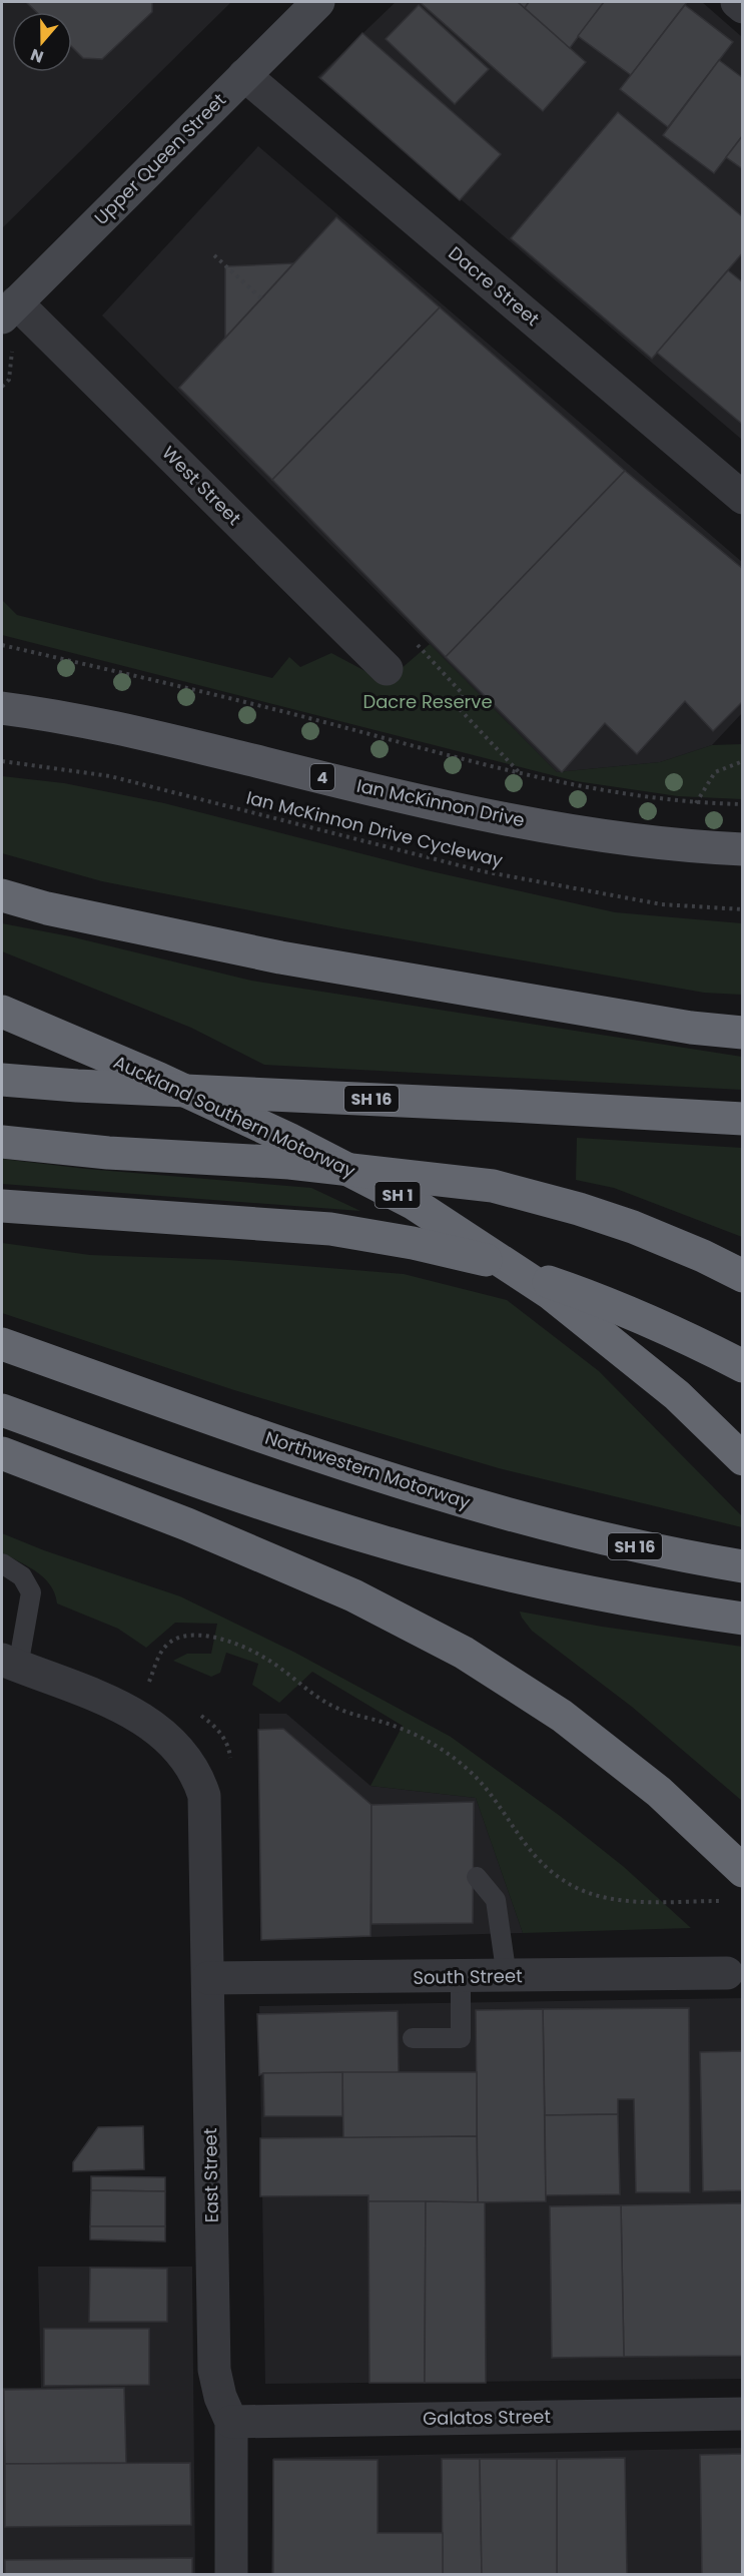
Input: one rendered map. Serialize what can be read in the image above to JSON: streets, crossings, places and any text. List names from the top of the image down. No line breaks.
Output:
{"streets":{"highway":["SH 16","Auckland Southern Motorway","SH 1","Northwestern Motorway"],"main road":["Upper Queen Street","4","Ian McKinnon Drive"],"street":["Dacre Street","West Street","South Street","East Street","Galatos Street"],"path":["Ian McKinnon Drive Cycleway"]},"crossings":[["Upper Queen Street","Dacre Street"],["Upper Queen Street","West Street"],["South Street","East Street"],["East Street","Galatos Street"]],"parks":["Dacre Reserve"],"north":"bottom"}
